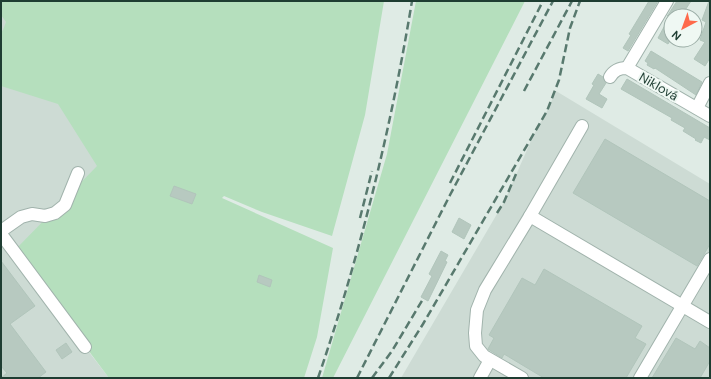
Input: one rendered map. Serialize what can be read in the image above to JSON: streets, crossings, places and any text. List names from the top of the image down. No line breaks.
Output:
{"streets":{"street":["Niklová"]},"north":"bottom left"}
